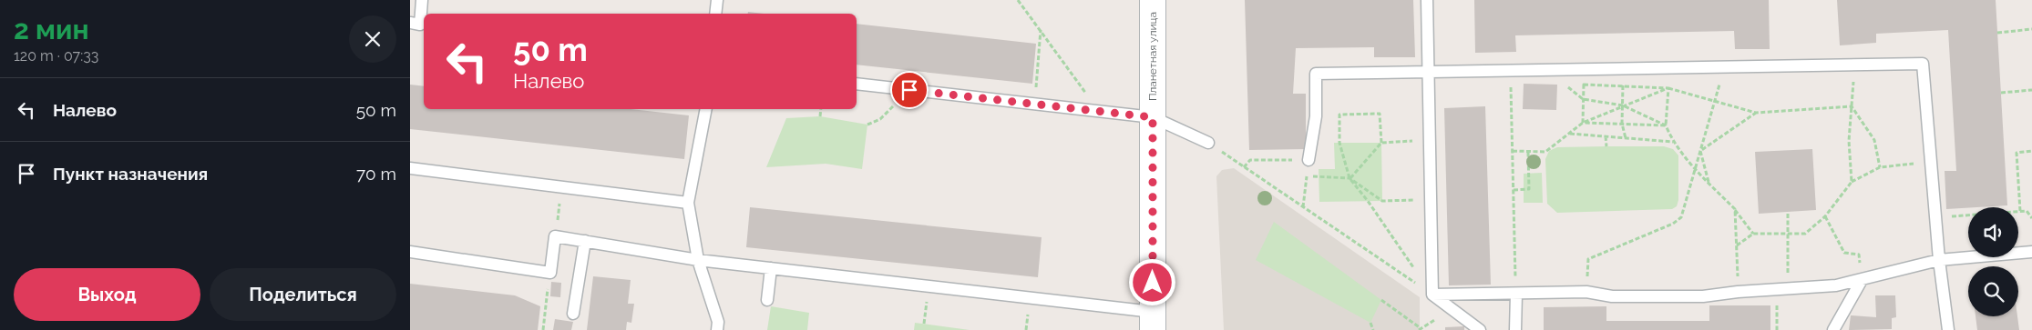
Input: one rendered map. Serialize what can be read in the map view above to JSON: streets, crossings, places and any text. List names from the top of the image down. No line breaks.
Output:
{"streets":{"street":["Планетная улица"]},"page":{"heading":["2 мин","120 m · 07:33"],"turn":["50 m","Налево"],"list":[{"name":"Налево","value":"50 m"},{"name":"Пункт назначения","value":"70 m"}],"buttons":["Выход","Поделиться"]}}
